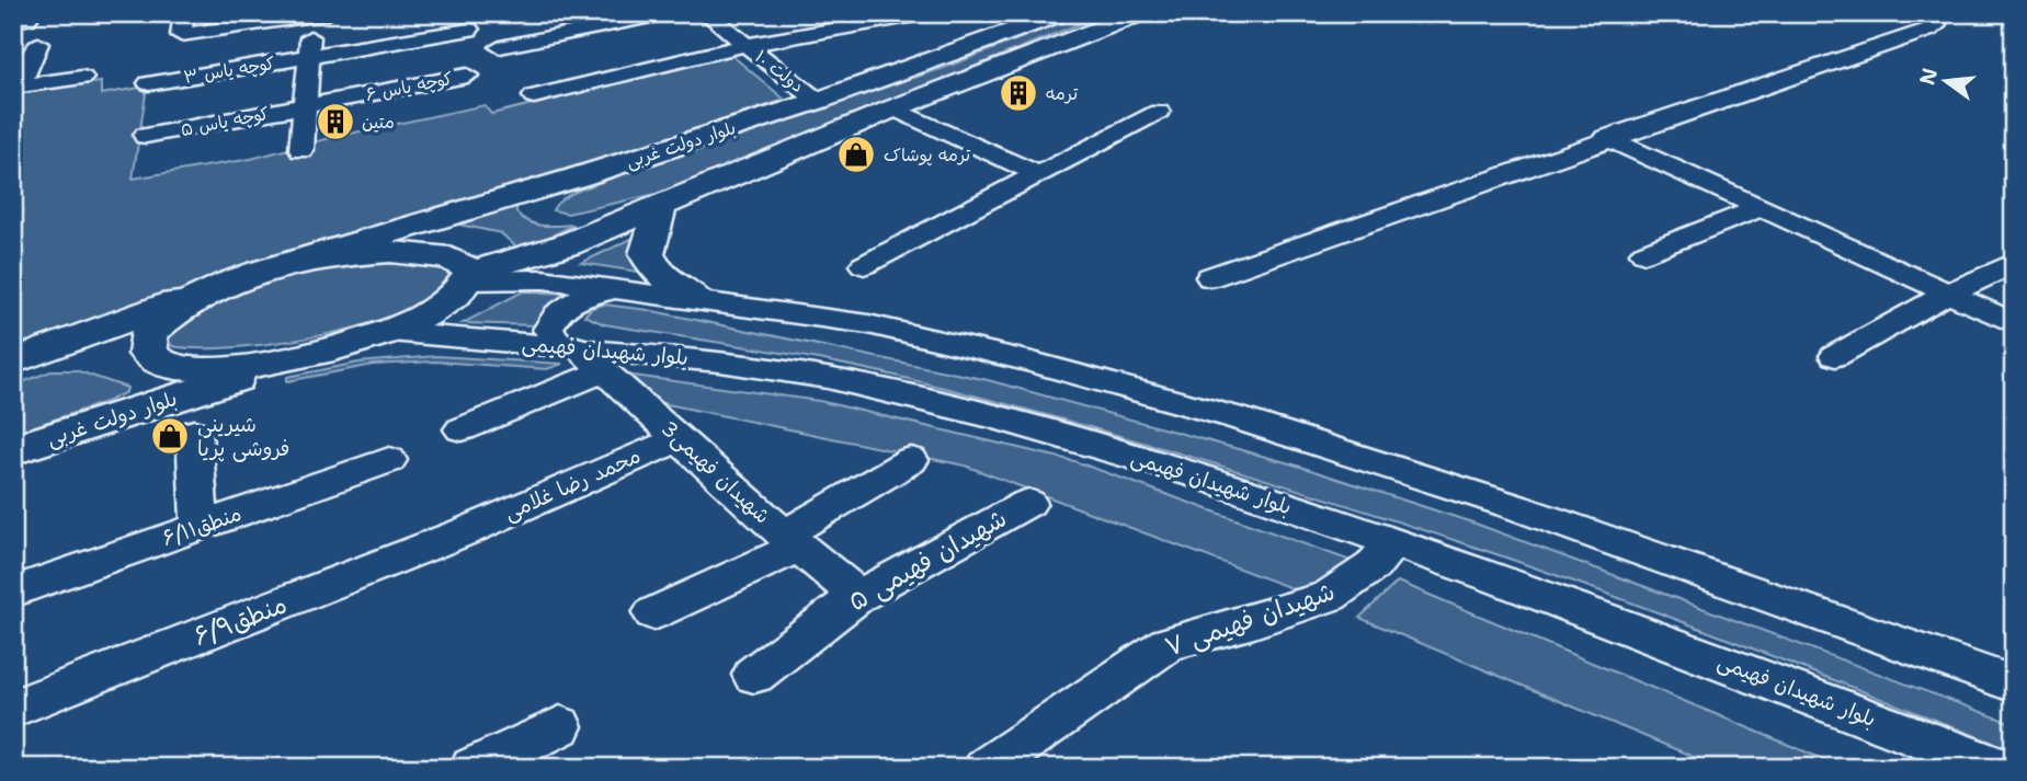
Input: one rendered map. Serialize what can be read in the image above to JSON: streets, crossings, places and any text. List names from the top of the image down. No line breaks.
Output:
{"streets":{"main road":["بلوار دولت غربی"],"street":["کوچه یاس ۳","۱۰ دولت","کوچه یاس ۶","کوچه یاس ۵","بلوار شهیدان فهیمی","3شهیدان فهیمی","محمد رضا غلامی","منطق۶/۱۱","شهیدان فهیمی ۵","شهیدان فهیمی ۷","منطق۶/۹"]},"crossings":[["۱۰ دولت","بلوار دولت غربی"],["کوچه یاس ۶","کوچه یاس ۵"],["بلوار شهیدان فهیمی","3شهیدان فهیمی"],["بلوار شهیدان فهیمی","شهیدان فهیمی ۷"],["3شهیدان فهیمی","محمد رضا غلامی"],["3شهیدان فهیمی","شهیدان فهیمی ۵"],["محمد رضا غلامی","منطق۶/۹"]],"places":{"building":["ترمه","متین"],"shop":["ترمه پوشاک","شیرینی فروشی پریا"]},"north":"left"}
